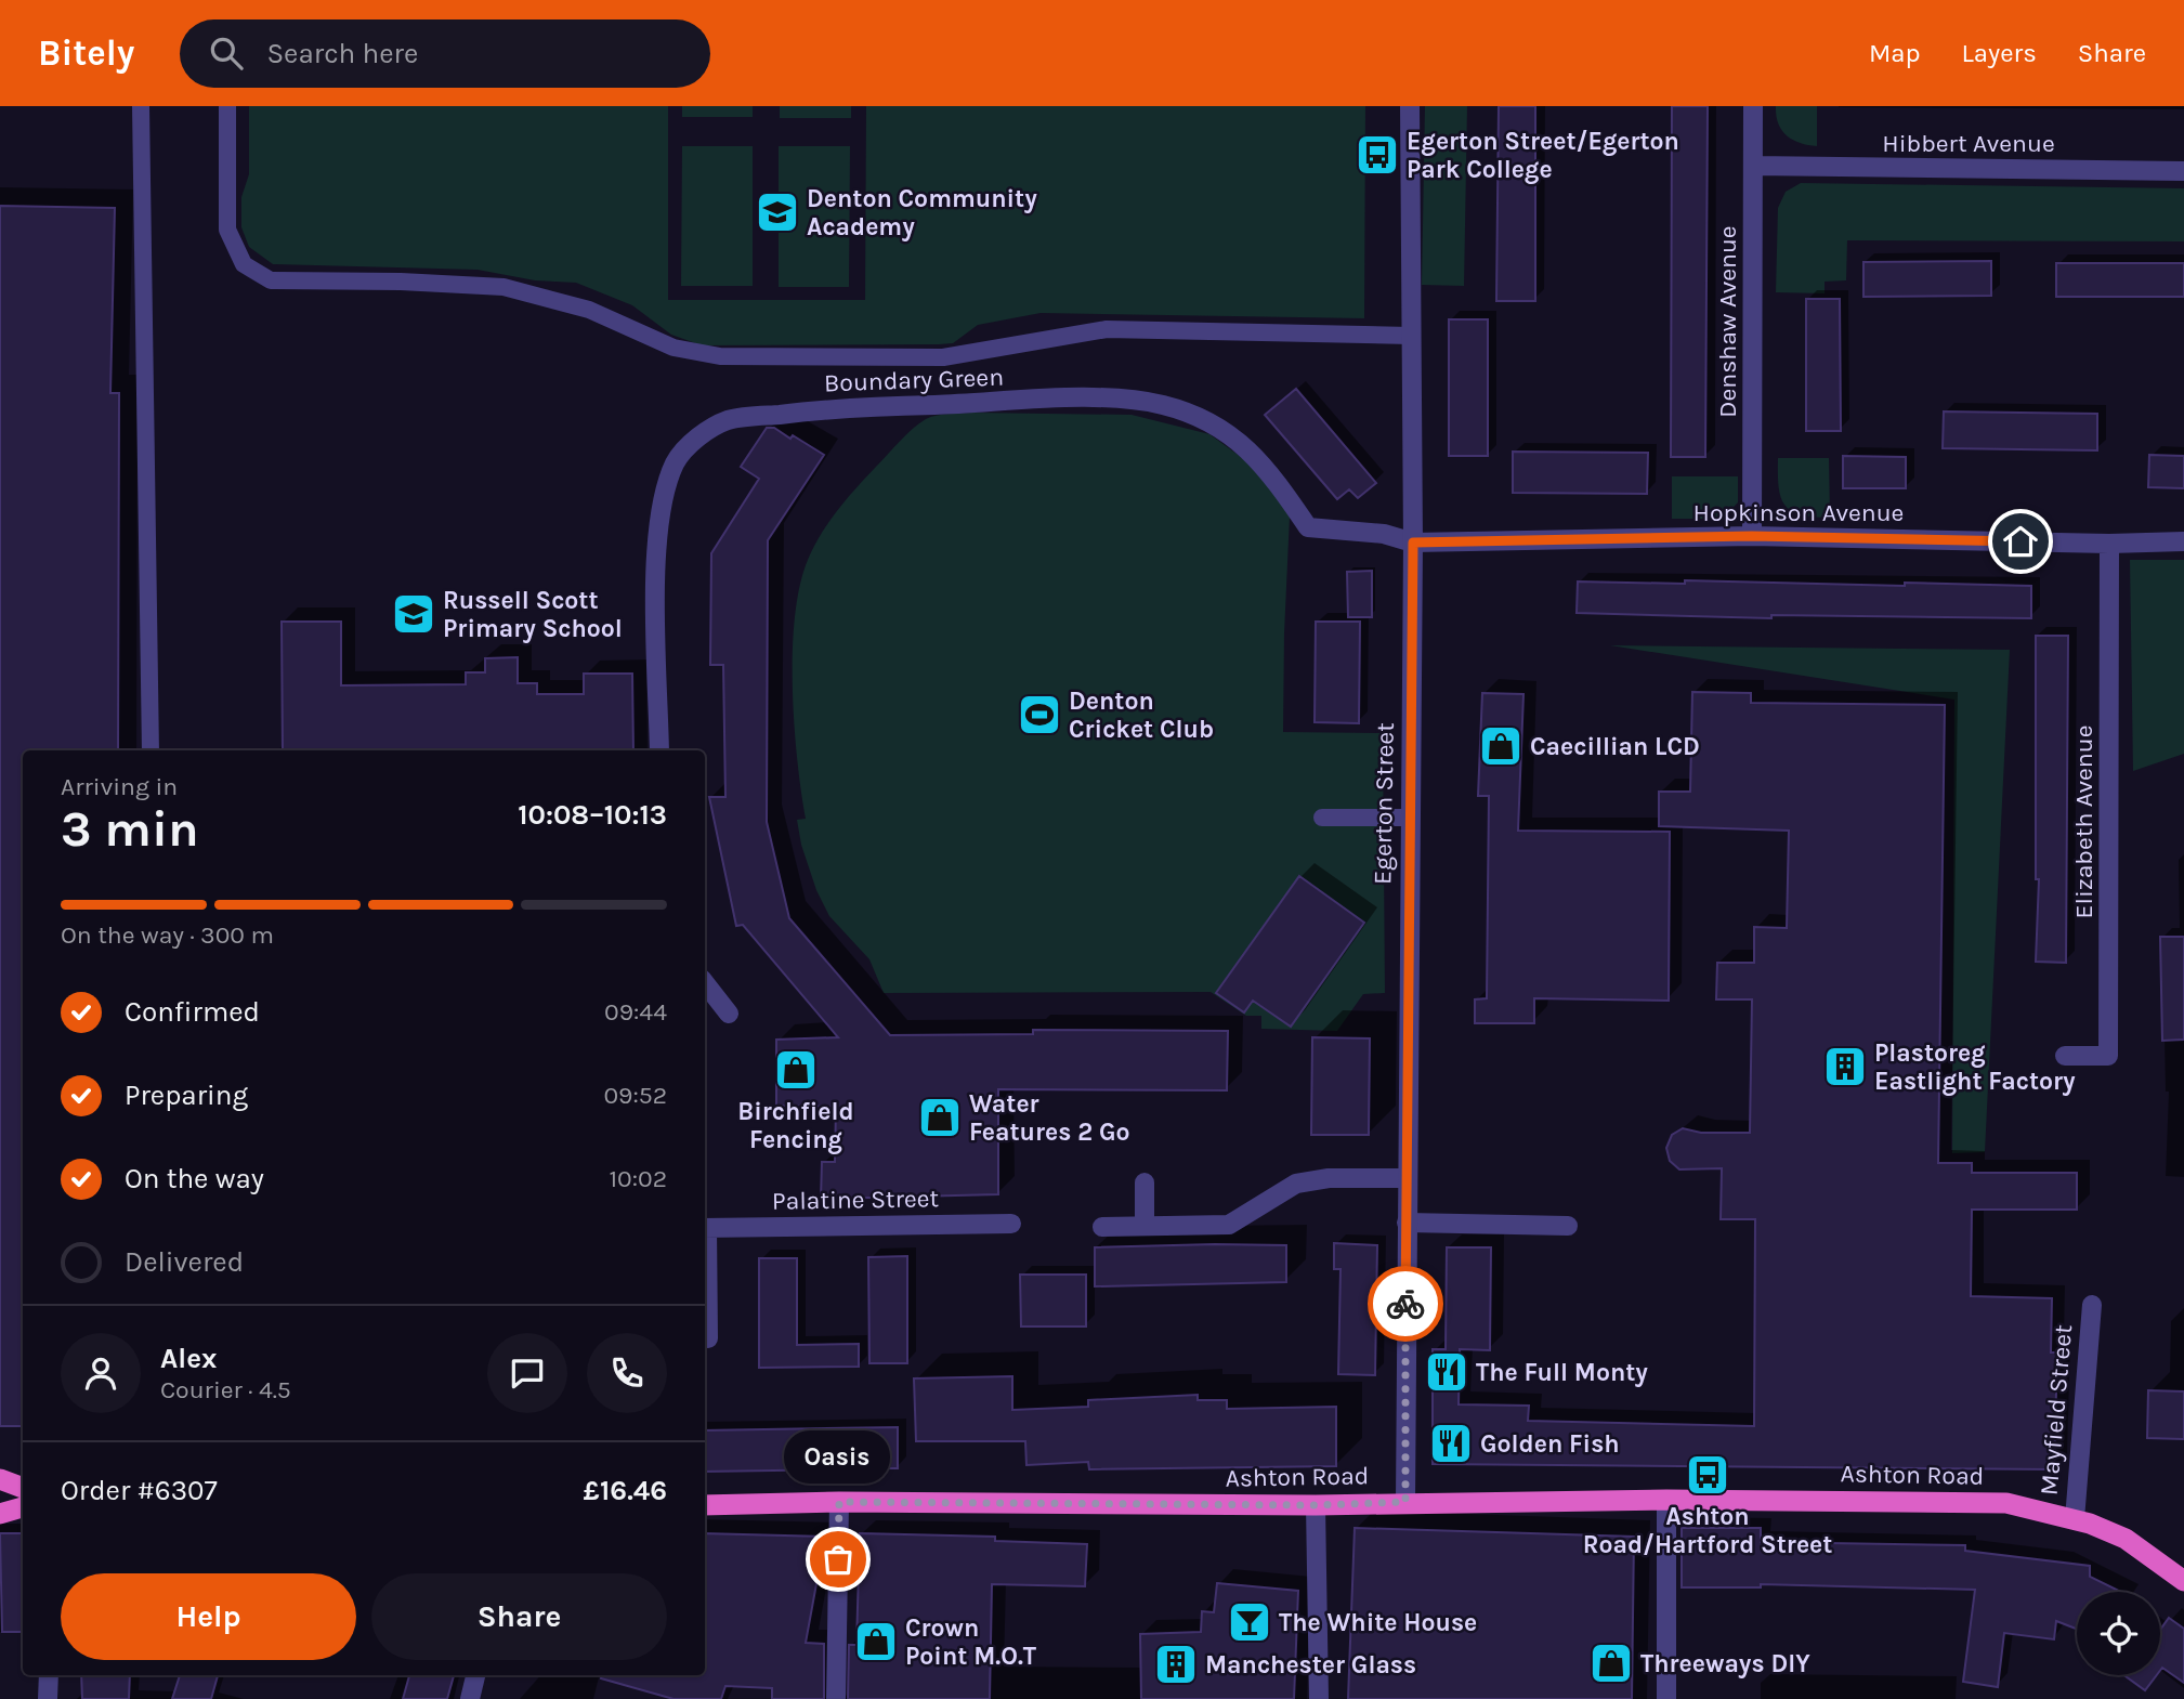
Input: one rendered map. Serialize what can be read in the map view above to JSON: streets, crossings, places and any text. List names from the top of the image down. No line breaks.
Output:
{"streets":{"highway":["Ashton Road"],"street":["Hibbert Avenue","Denshaw Avenue","Boundary Green","Hopkinson Avenue","Egerton Street","Elizabeth Avenue","Palatine Street","Mayfield Street"]},"crossings":[["Hibbert Avenue","Denshaw Avenue"],["Denshaw Avenue","Hopkinson Avenue"],["Boundary Green","Hopkinson Avenue"],["Boundary Green","Egerton Street"],["Hopkinson Avenue","Egerton Street"],["Hopkinson Avenue","Elizabeth Avenue"],["Egerton Street","Ashton Road"],["Mayfield Street","Ashton Road"]],"places":{"bus stop":["Egerton Street/Egerton Park College","Ashton Road/Hartford Street"],"school or university":["Denton Community Academy","Russell Scott Primary School"],"sports":["Denton Cricket Club"],"shop":["Caecillian LCD","Birchfield Fencing","Water Features 2 Go","Crown Point M.O.T","Threeways DIY"],"building":["Plastoreg Eastlight Factory","Manchester Glass"],"restaurant":["The Full Monty","Golden Fish"],"other":["Oasis"],"bar":["The White House"]},"page":{"header":"Bitely","search":"Search here","nav":["Map","Layers","Share"],"heading":["3 min","Arriving in","10:08–10:13"],"panel":["Alex","Courier · 4.5","Order #6307","£16.46"],"bar":"On the way · 300 m","list":[["Confirmed","09:44"],["Preparing","09:52"],["On the way","10:02"],"Delivered"],"bubble":"Oasis","buttons":["Help","Share"]}}
